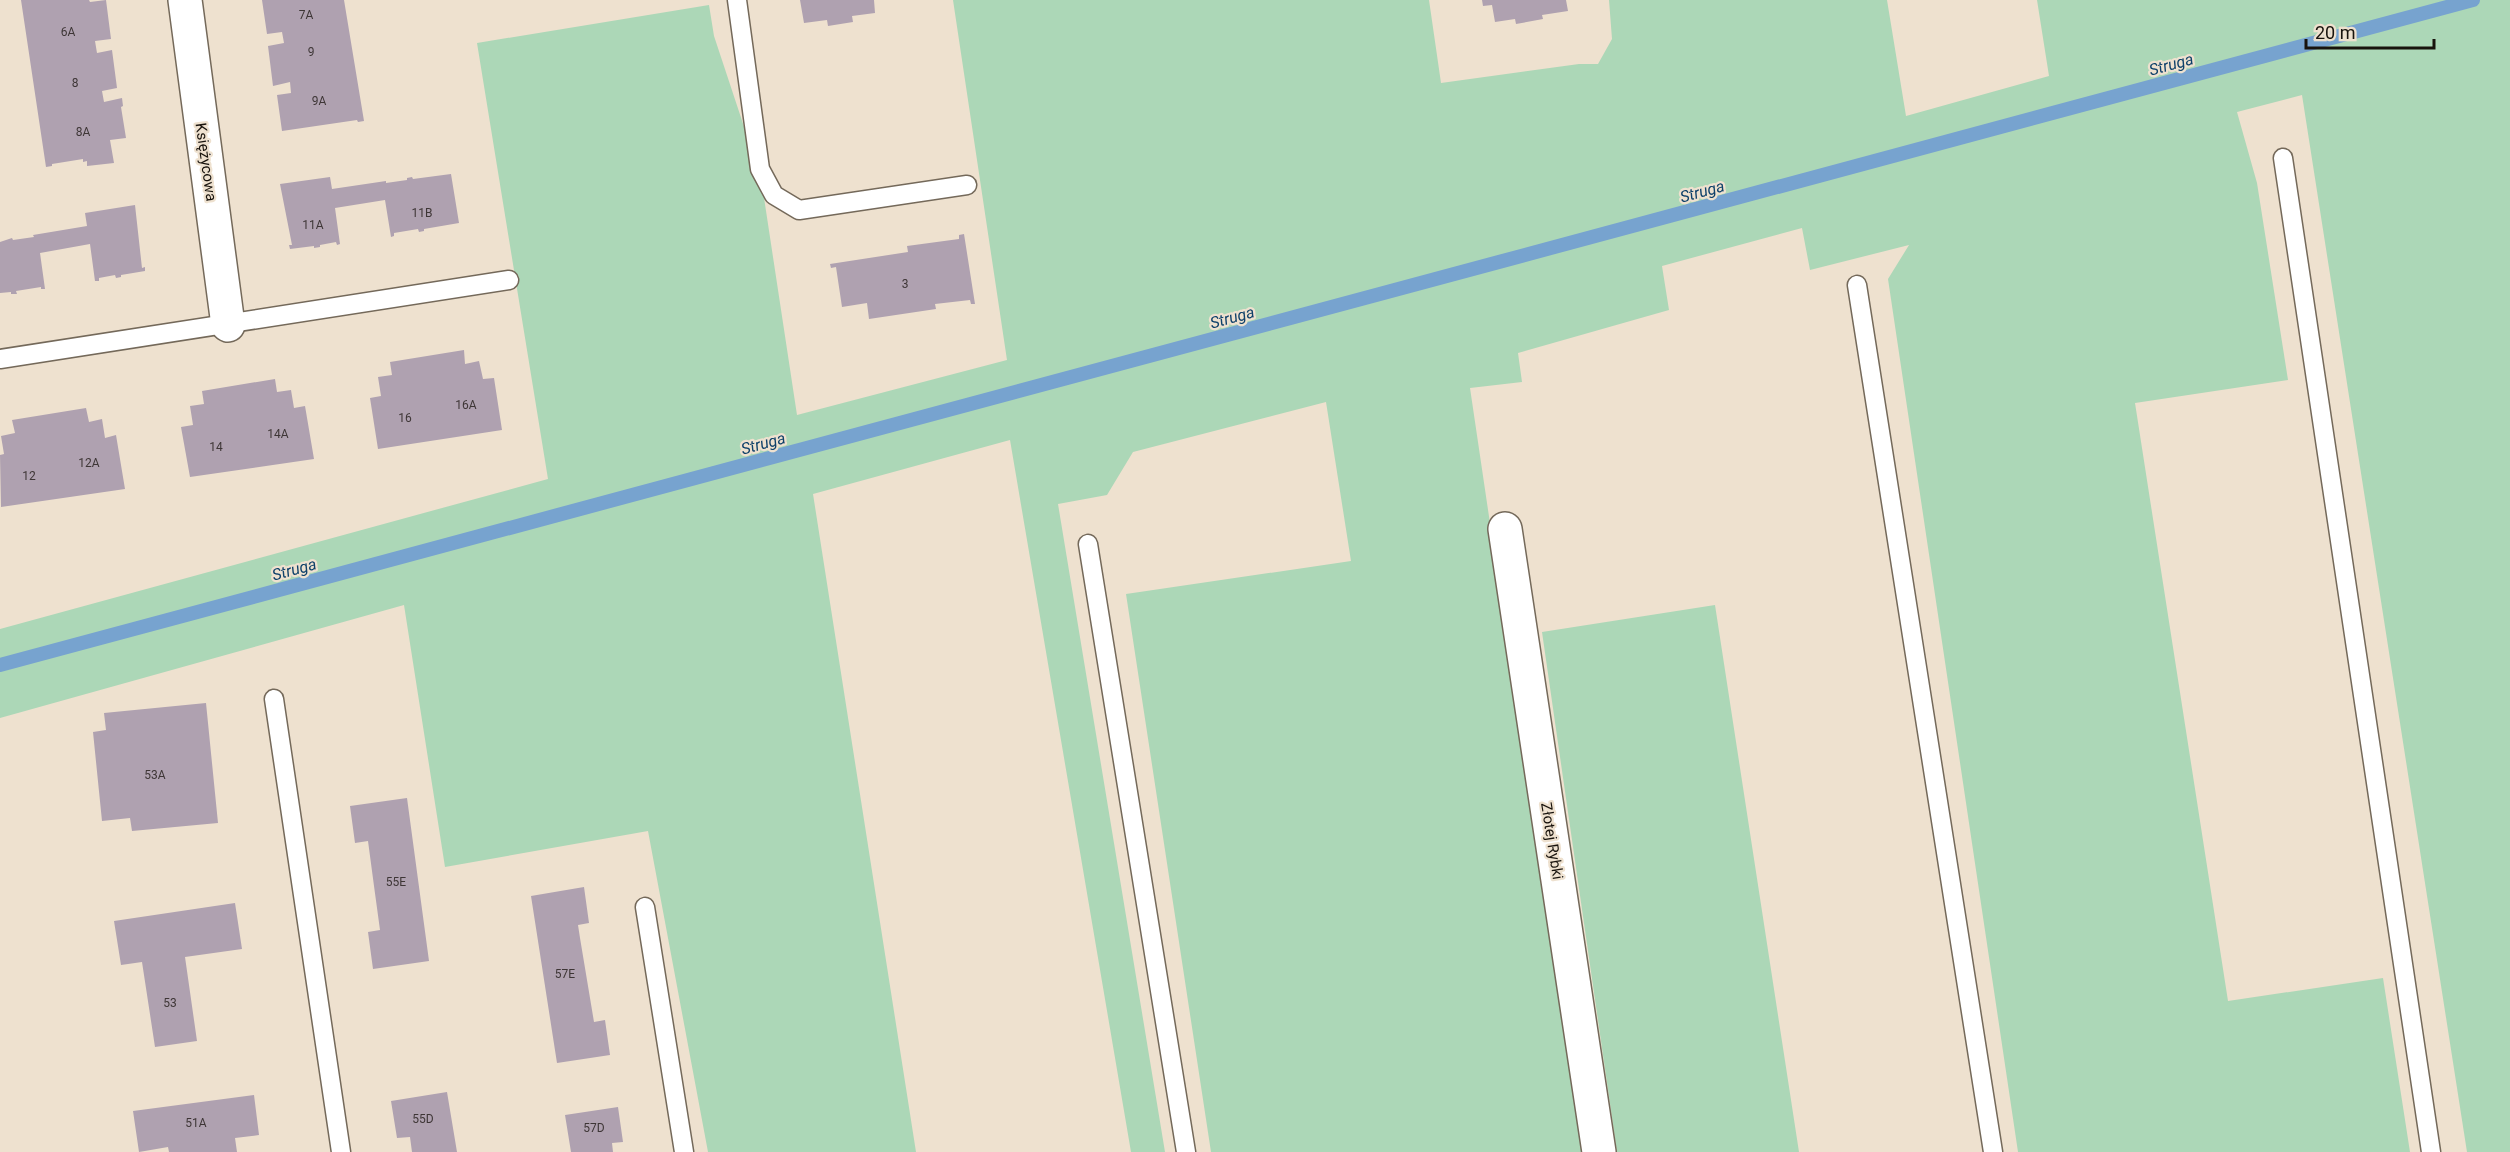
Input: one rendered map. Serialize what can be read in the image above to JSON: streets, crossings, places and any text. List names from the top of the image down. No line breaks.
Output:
{"streets":{"street":["Księżycowa","Złotej Rybki"]},"water":["Struga"],"house_numbers":["7A","6A","9","8","9A","8A","11B","11A","3","16A","16","14A","14","12A","12","53A","55E","57E","53","55D","51A","57D"],"scale_bar":"20 m"}
